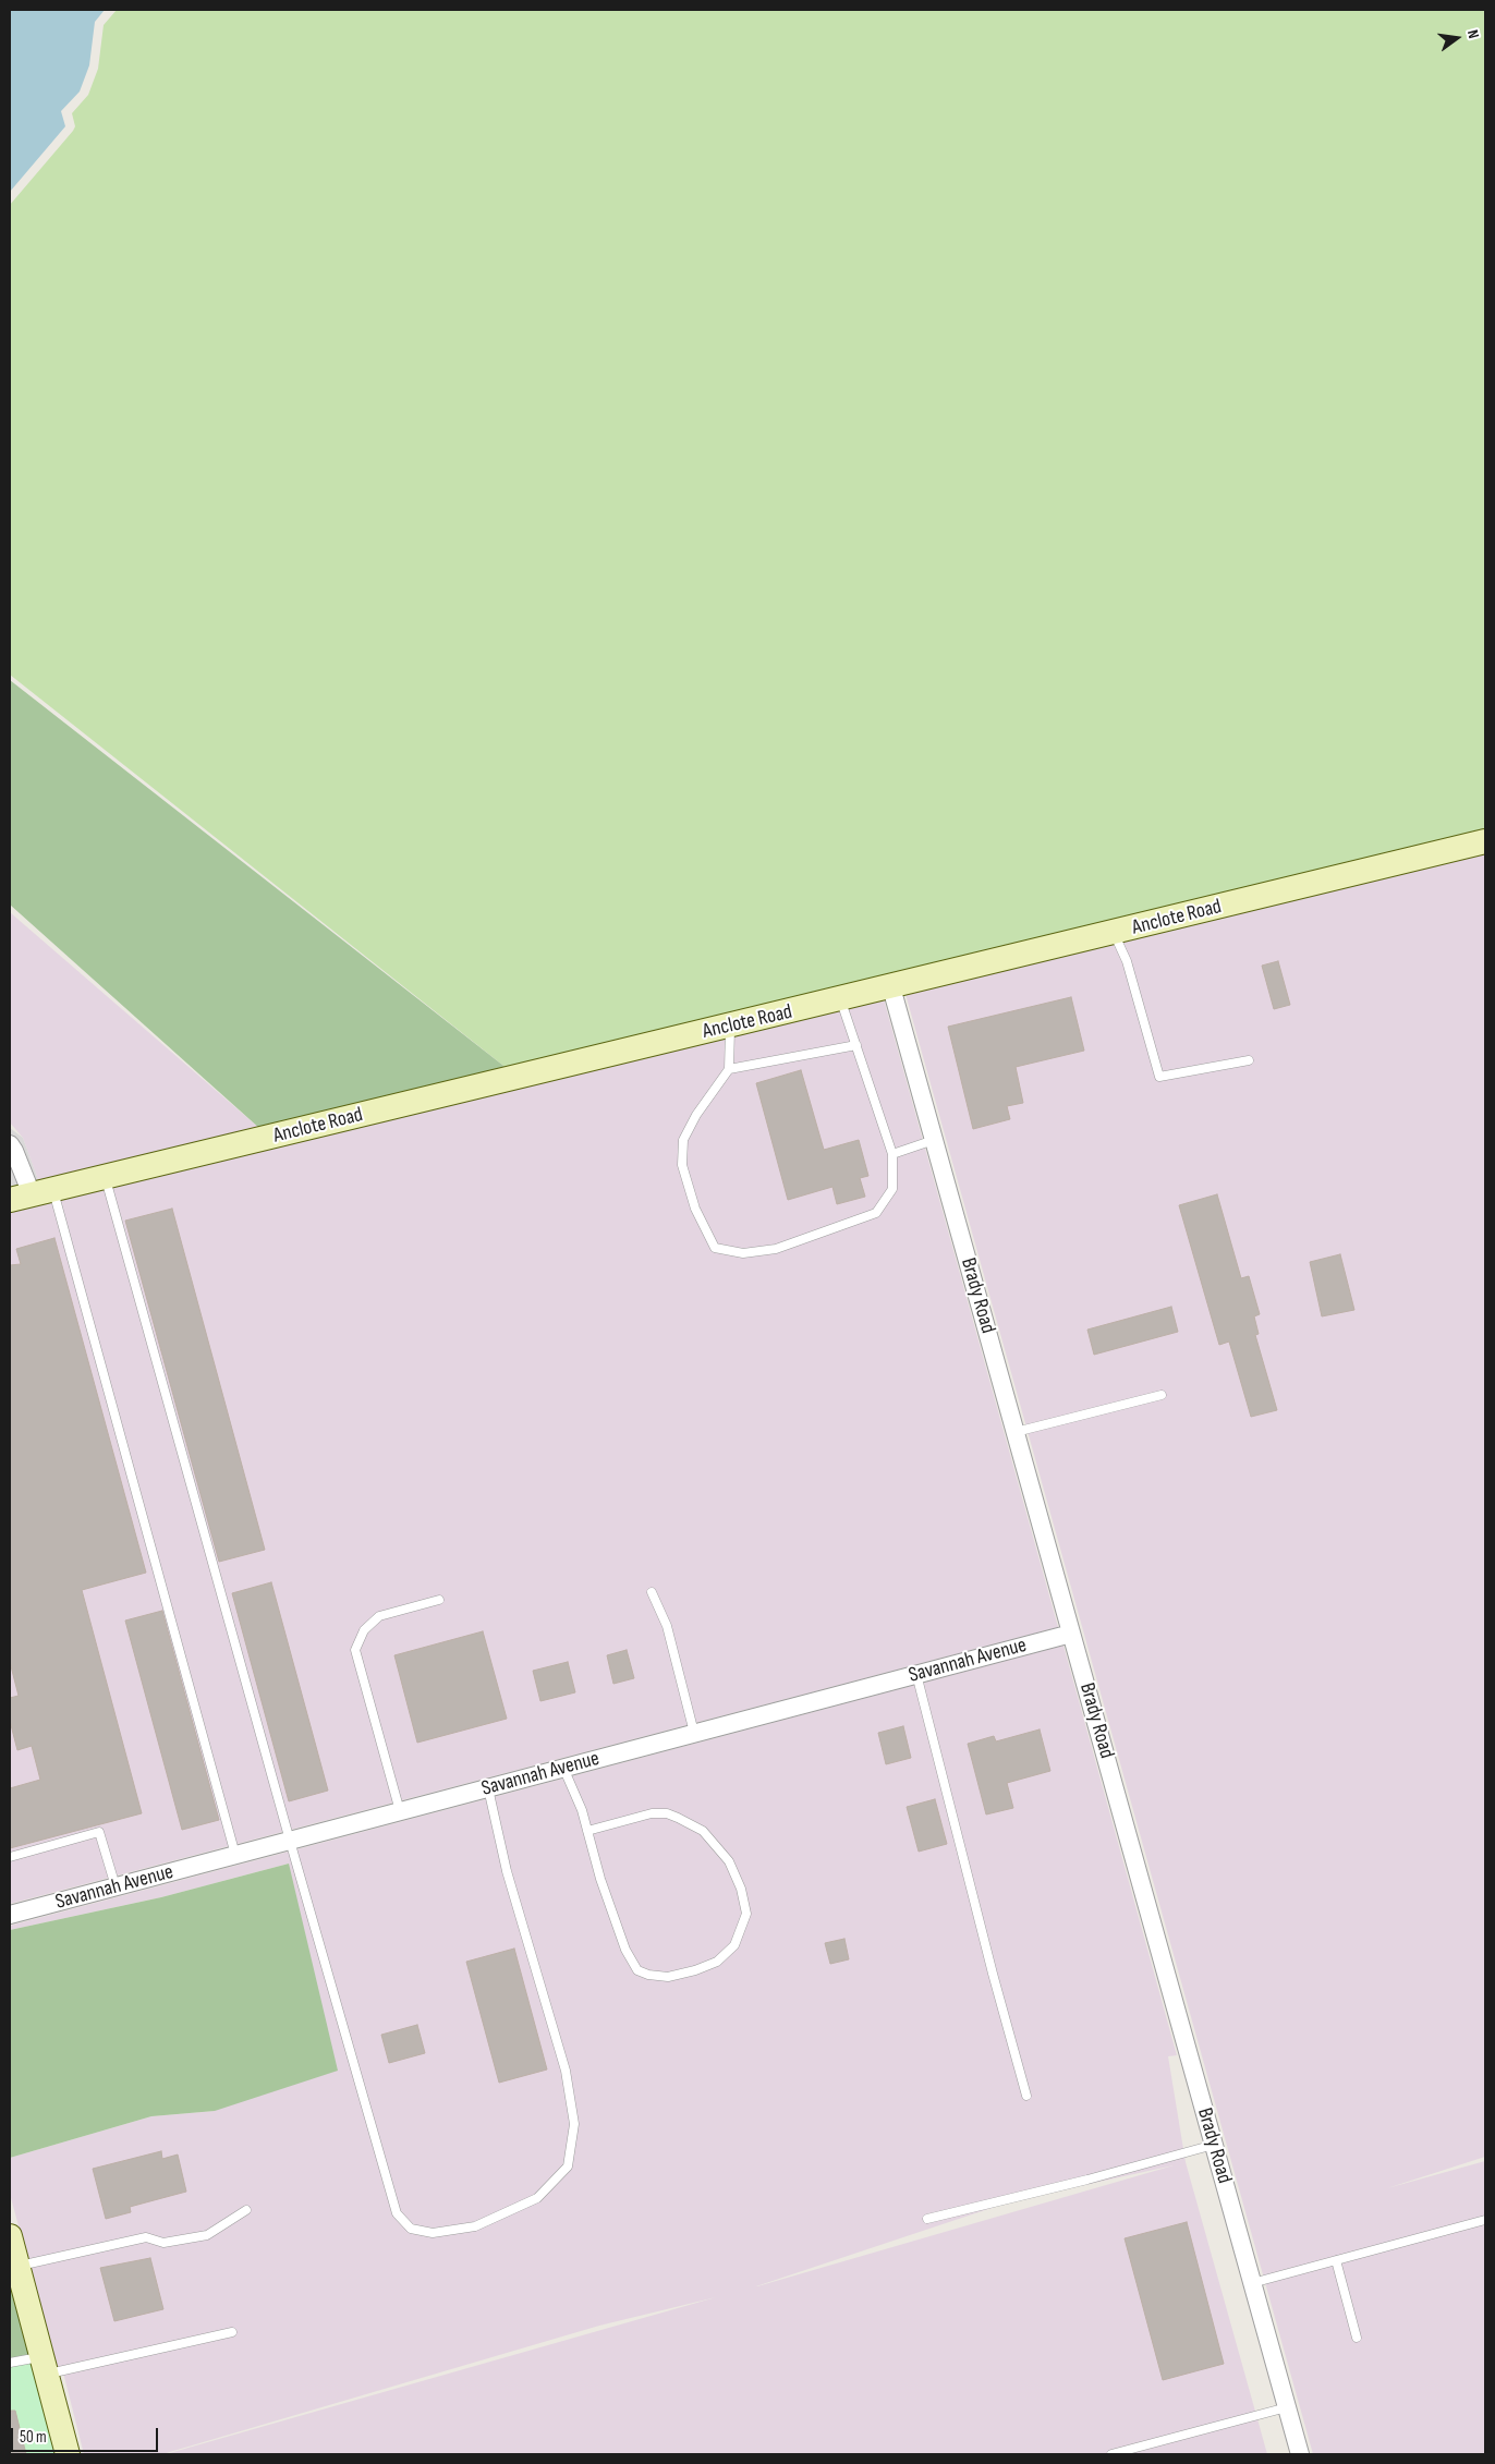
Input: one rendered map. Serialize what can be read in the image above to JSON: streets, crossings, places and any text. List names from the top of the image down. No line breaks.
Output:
{"streets":{"street":["Anclote Road","Brady Road","Savannah Avenue"]},"crossings":[["Anclote Road","Brady Road"],["Brady Road","Savannah Avenue"]],"scale_bar":"50 m","north":"right"}
